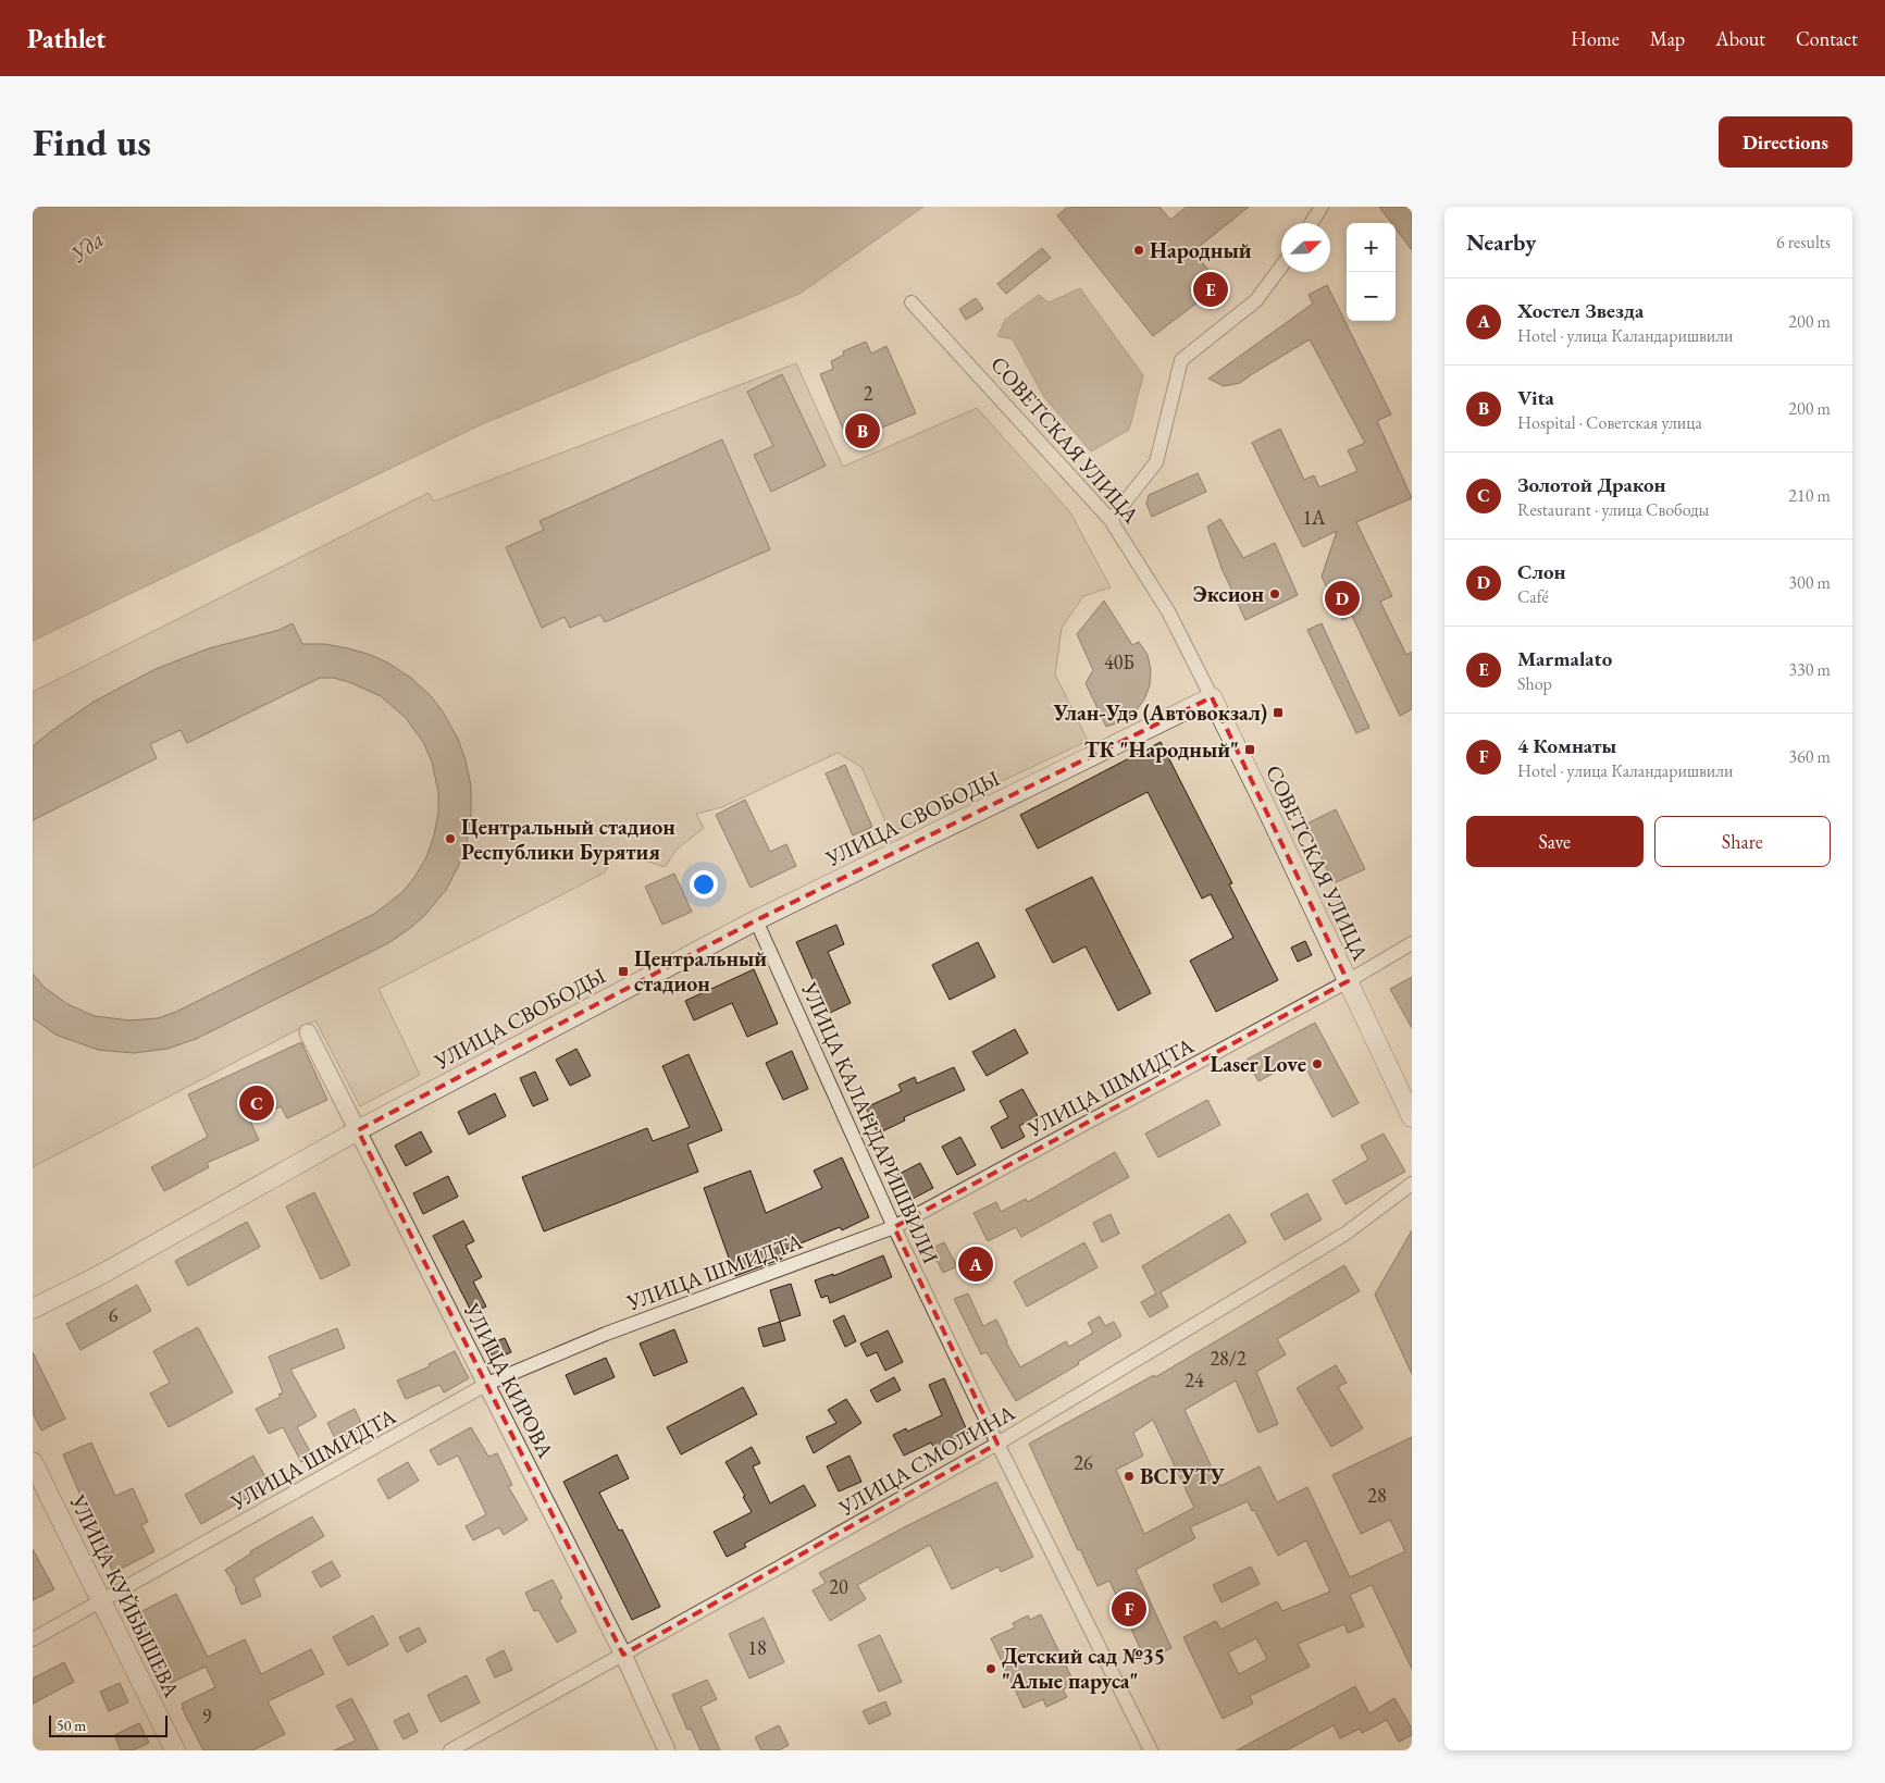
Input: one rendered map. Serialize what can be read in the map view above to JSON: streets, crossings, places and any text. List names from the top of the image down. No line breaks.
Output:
{"streets":{"main road":["СОВЕТСКАЯ УЛИЦА","УЛИЦА СВОБОДЫ","УЛИЦА КУЙБЫШЕВА"],"street":["УЛИЦА ШМИДТА","УЛИЦА КАЛАНДАРИШВИЛИ","УЛИЦА КИРОВА","УЛИЦА СМОЛИНА"]},"crossings":[["СОВЕТСКАЯ УЛИЦА","УЛИЦА СВОБОДЫ"],["СОВЕТСКАЯ УЛИЦА","УЛИЦА ШМИДТА"],["УЛИЦА СВОБОДЫ","УЛИЦА КАЛАНДАРИШВИЛИ"],["УЛИЦА СВОБОДЫ","УЛИЦА КИРОВА"],["УЛИЦА ШМИДТА","УЛИЦА КАЛАНДАРИШВИЛИ"],["УЛИЦА ШМИДТА","УЛИЦА КИРОВА"],["УЛИЦА ШМИДТА","УЛИЦА КУЙБЫШЕВА"],["УЛИЦА КАЛАНДАРИШВИЛИ","УЛИЦА СМОЛИНА"],["УЛИЦА КИРОВА","УЛИЦА СМОЛИНА"]],"water":["Уда"],"places":{"other":["Народный","Эксион","Центральный стадион Республики Бурятия","Laser Love","ВСГУТУ","Детский сад №35 \"Алые паруса\""],"transit":["Улан-Удэ (Автовокзал)","ТК \"Народный\"","Центральный стадион"]},"house_numbers":["2","1А","40Б","6","28/2","24","26","28","20","18","9"],"scale_bar":"50 m","north":"top right","page":{"header":"Pathlet","nav":["Home","Map","About","Contact"],"buttons":["Directions",["Save","Share"]],"title":"Find us","heading":["Nearby","6 results"],"map_buttons":["+","−"],"pins":["E","B","D","C","A","F"],"list":[{"mark":"A","name":"Хостел Звезда","note":"Hotel · улица Каландаришвили","value":"200 m"},{"mark":"B","name":"Vita","note":"Hospital · Советская улица","value":"200 m"},{"mark":"C","name":"Золотой Дракон","note":"Restaurant · улица Свободы","value":"210 m"},{"mark":"D","name":"Слон","note":"Café","value":"300 m"},{"mark":"E","name":"Marmalato","note":"Shop","value":"330 m"},{"mark":"F","name":"4 Комнаты","note":"Hotel · улица Каландаришвили","value":"360 m"}],"scale":"50 m"}}
